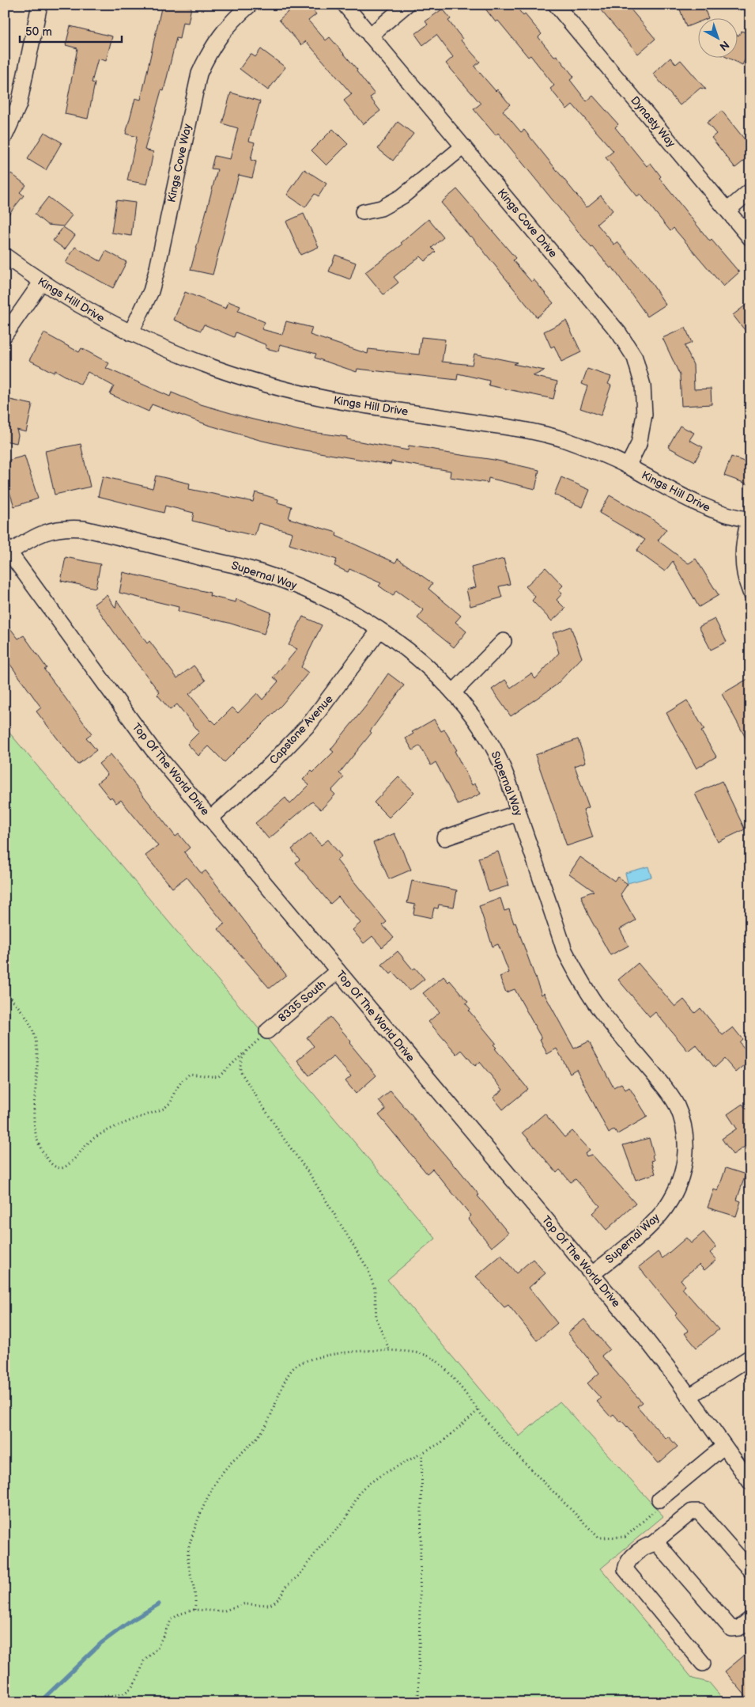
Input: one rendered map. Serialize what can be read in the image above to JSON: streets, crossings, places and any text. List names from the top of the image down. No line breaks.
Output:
{"streets":{"street":["Dynasty Way","Kings Cove Way","Kings Cove Drive","Kings Hill Drive","Supernal Way","Capstone Avenue","Top Of The World Drive","8335 South"]},"crossings":[["Kings Cove Way","Kings Hill Drive"],["Kings Cove Drive","Kings Hill Drive"],["Supernal Way","Capstone Avenue"],["Supernal Way","Top Of The World Drive"],["Capstone Avenue","Top Of The World Drive"],["Top Of The World Drive","8335 South"]],"scale_bar":"50 m","north":"bottom right"}
